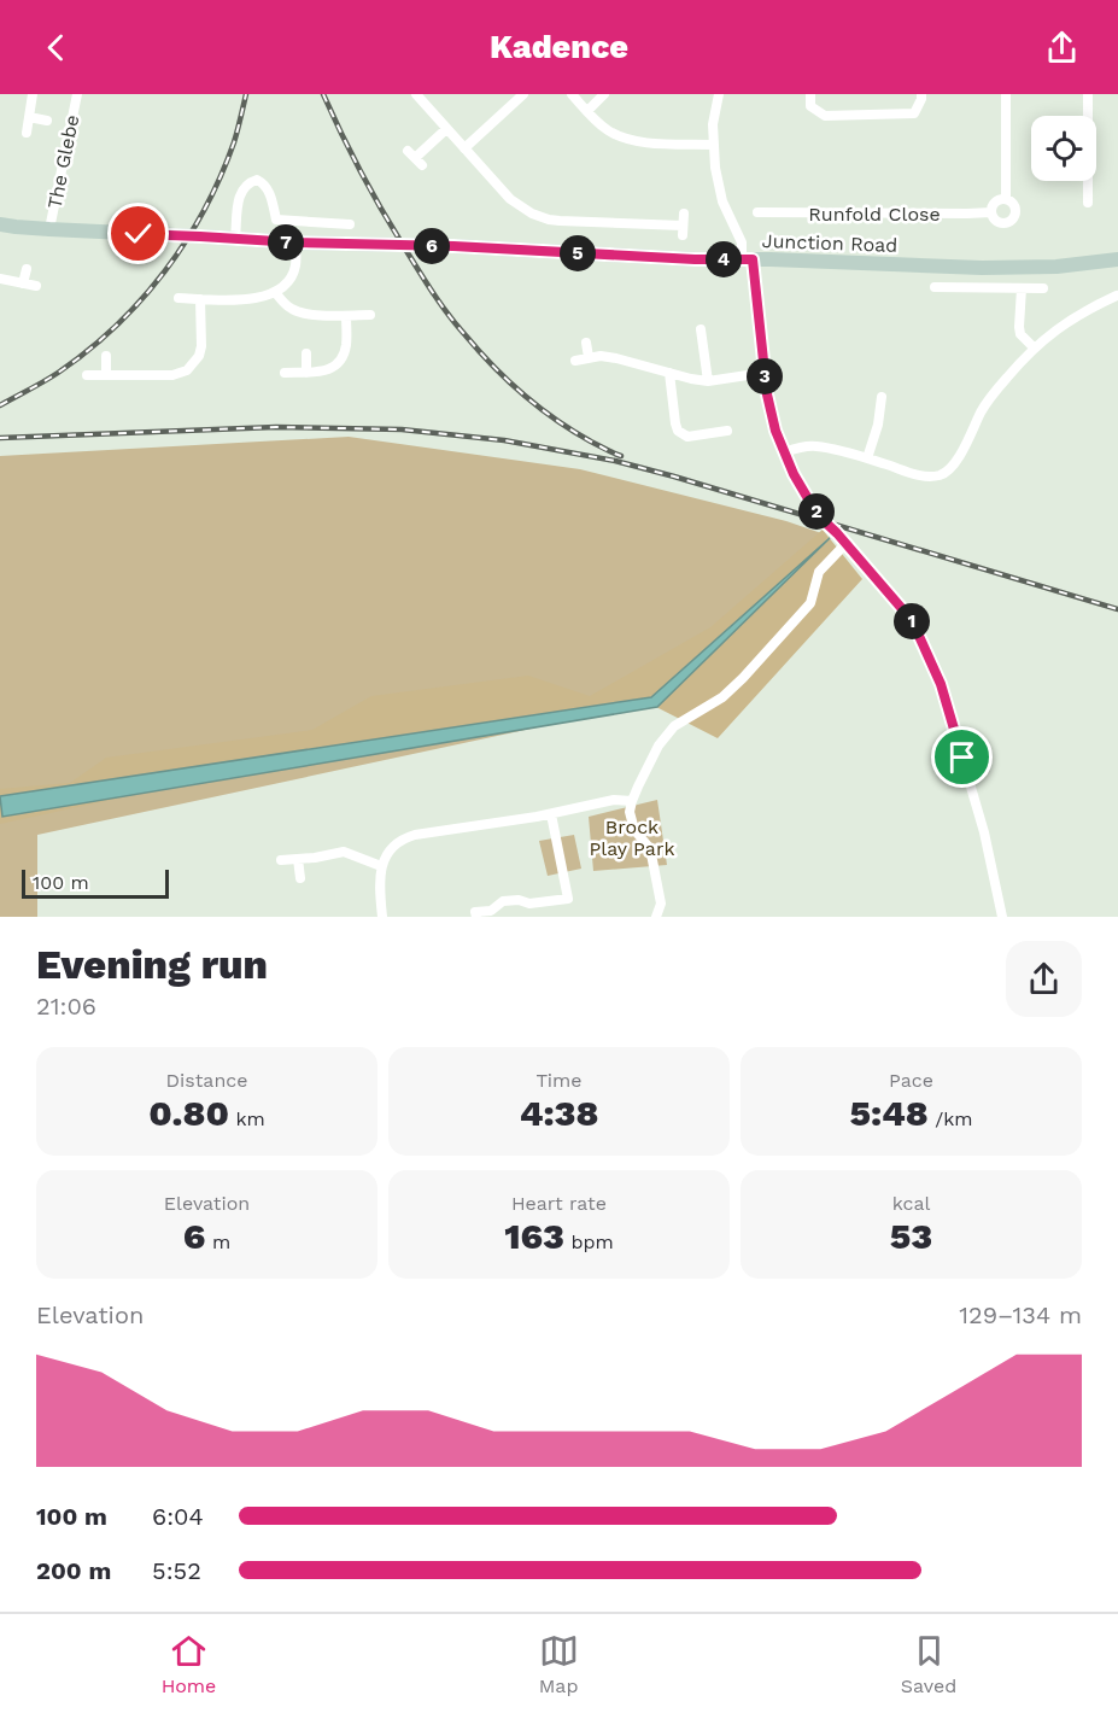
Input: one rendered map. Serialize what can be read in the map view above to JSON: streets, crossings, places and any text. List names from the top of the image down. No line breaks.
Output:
{"streets":{"main road":["Junction Road"],"street":["The Glebe","Runfold Close"]},"crossings":[["The Glebe","Junction Road"]],"parks":["Brock Play Park"],"scale_bar":"100 m","page":{"header":"Kadence","pins":["7","6","5","4","3","2","1"],"scale":"100 m","heading":["Evening run","21:06"],"stats":[["Distance","0.80 km"],["Time","4:38"],["Pace","5:48 /km"],["Elevation","6 m"],["Heart rate","163 bpm"],["kcal","53"]],"chart":["Elevation","129–134 m"],"list":[{"name":"100 m","note":"6:04"},{"name":"200 m","note":"5:52"}],"tabs":["Home","Map","Saved"]}}
